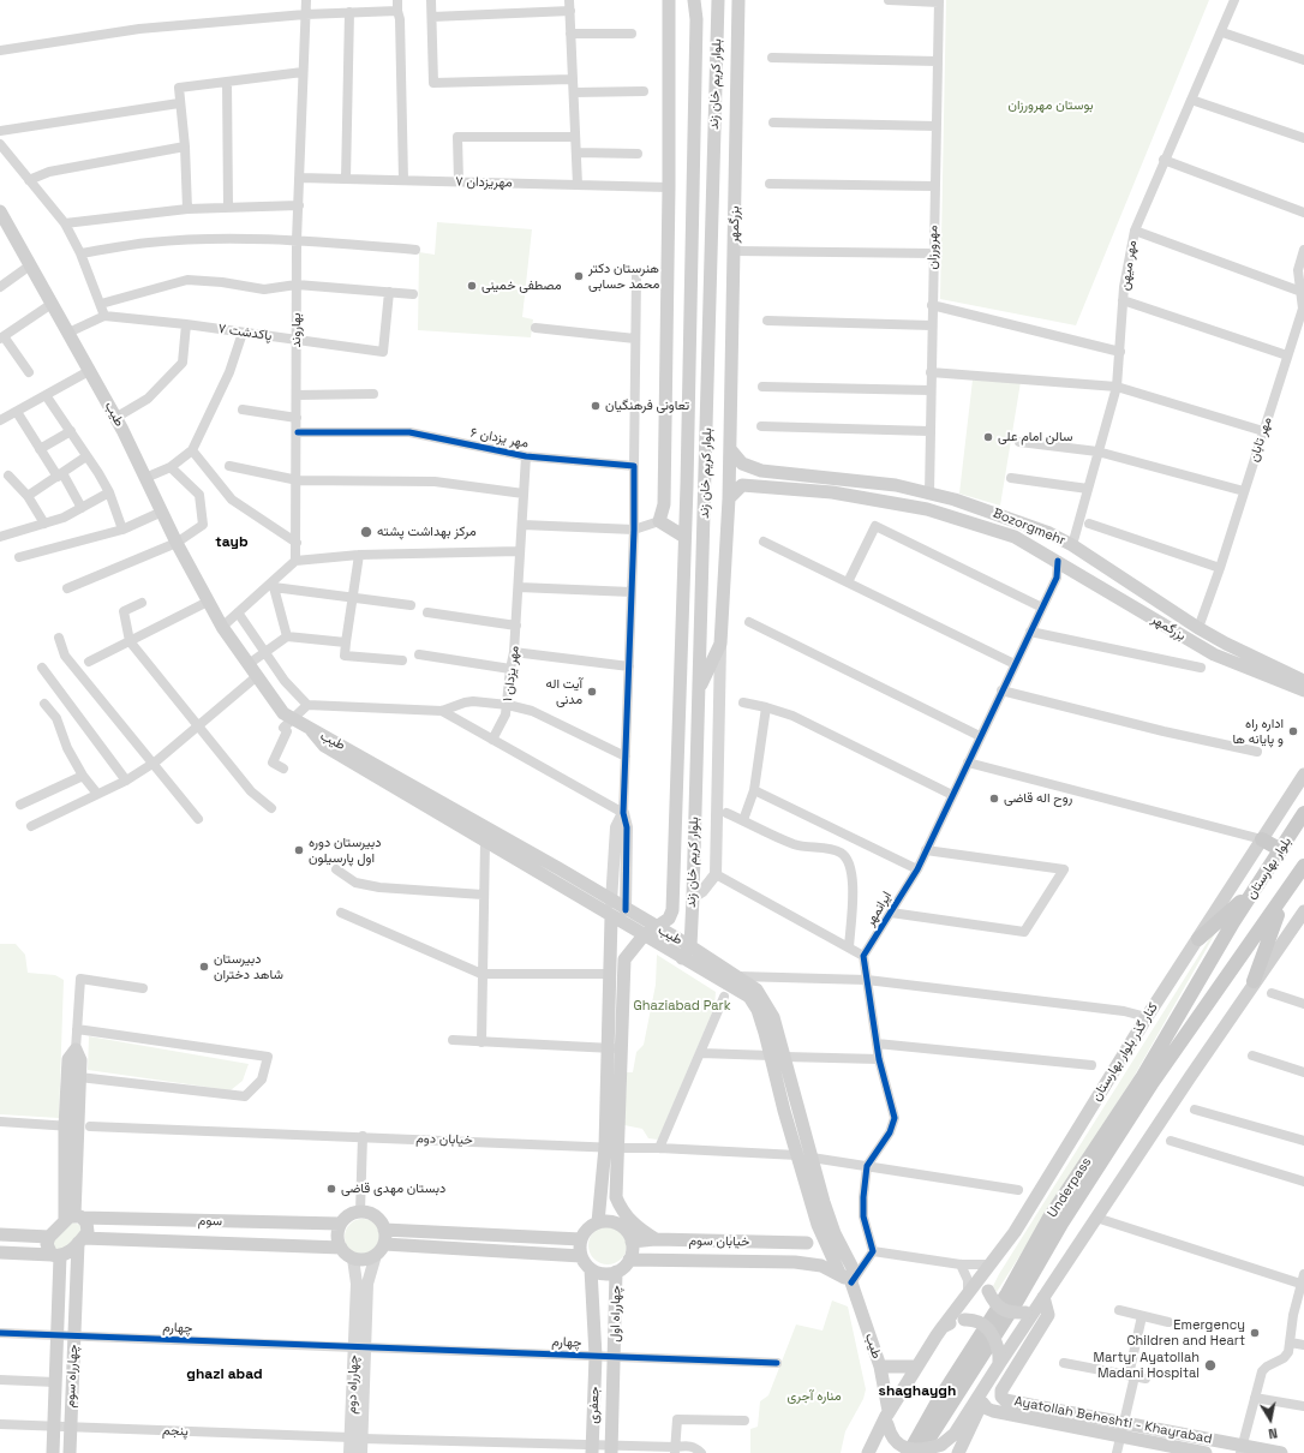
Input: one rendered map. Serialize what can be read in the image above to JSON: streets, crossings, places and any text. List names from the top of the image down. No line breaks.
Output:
{"streets":{"main road":["بلوار کریم خان زند","بزرگمهر","طیب","Bozorgmehr","بلوار بهارستان","کنار گذر بلوار بهارستان","Underpass","سوم","خیابان سوم","چهارراه اول","چهارراه سوم","جعفری","Ayatollah Beheshti - Khayrabad"],"street":["مهریزدان ۷","مهرورزان","مهر میهن","بهاروند","پاکدشت ۷","مهر یزدان ۶","مهر تابان","مهر یزدان ۱","ایرانمهر","خیابان دوم","چهارم","چهارراه دوم","پنجم"]},"crossings":[["بلوار کریم خان زند","طیب"],["مهریزدان ۷","بهاروند"],["بزرگمهر","Bozorgmehr"],["بزرگمهر","ایرانمهر"],["مهرورزان","Bozorgmehr"],["مهر میهن","Bozorgmehr"],["بهاروند","پاکدشت ۷"],["بهاروند","مهر یزدان ۶"],["طیب","کنار گذر بلوار بهارستان"],["طیب","خیابان دوم"],["طیب","خیابان سوم"],["مهر یزدان ۶","مهر یزدان ۱"],["مهر تابان","Bozorgmehr"],["Bozorgmehr","ایرانمهر"],["بلوار بهارستان","Underpass"],["سوم","چهارراه سوم"],["سوم","چهارراه دوم"],["خیابان سوم","چهارراه اول"],["چهارراه اول","چهارم"],["چهارراه اول","جعفری"],["چهارم","چهارراه سوم"],["چهارم","چهارراه دوم"],["چهارم","جعفری"],["چهارراه سوم","پنجم"],["جعفری","پنجم"]],"districts":["tayb","ghazi abad","shaghaygh"],"parks":["بوستان مهرورزان","Ghaziabad Park","مناره آجری"],"places":["هنرستان دکتر محمد حسابی","مصطفی خمینی","تعاونی فرهنگیان","سالن امام علی","مرکز بهداشت پشته","آیت اله مدنی","اداره راه و پایانه ها","روح اله قاضی","دبیرستان دوره اول پارسیلون","دبیرستان شاهد دختران","دبستان مهدی قاضی","Emergency Children and Heart","Martyr Ayatollah Madani Hospital"],"north":"bottom"}
